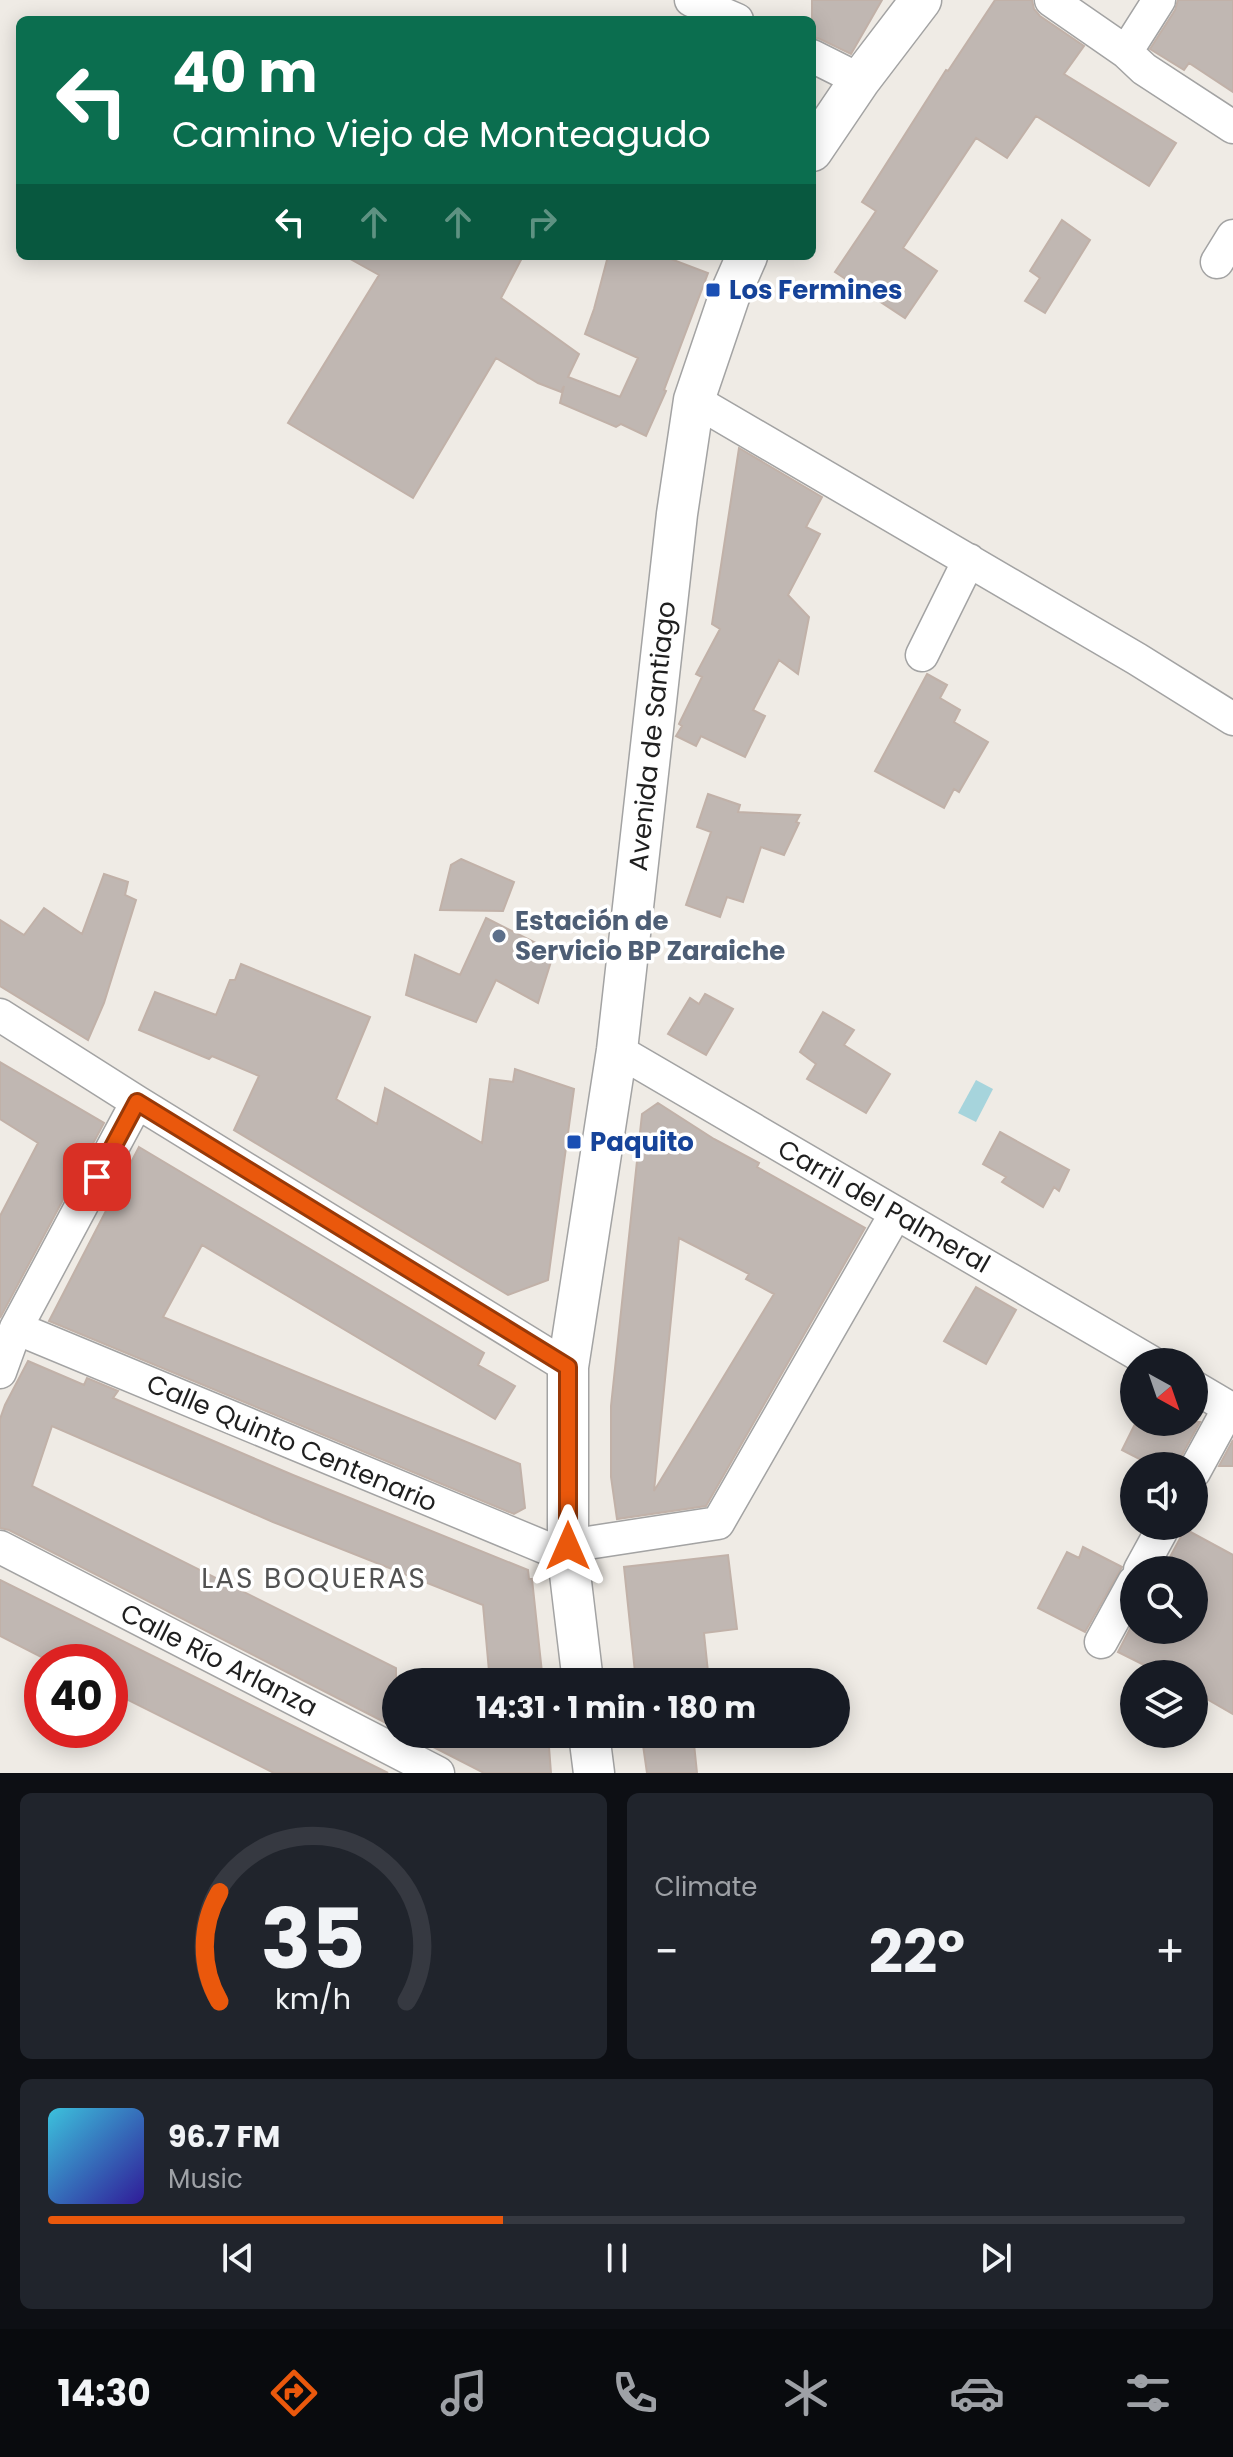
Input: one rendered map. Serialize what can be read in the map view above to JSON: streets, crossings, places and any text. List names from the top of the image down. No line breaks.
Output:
{"streets":{"street":["Avenida de Santiago","Carril del Palmeral","Calle Quinto Centenario","Calle Río Arlanza"]},"crossings":[["Avenida de Santiago","Carril del Palmeral"],["Avenida de Santiago","Calle Quinto Centenario"]],"districts":["LAS BOQUERAS"],"places":{"transit":["Los Fermines","Paquito"],"other":["Estación de Servicio BP Zaraiche"]},"north":"bottom right","page":{"turn":["40 m","Camino Viejo de Monteagudo"],"limit":"40","trip":"14:31 · 1 min · 180 m","tile":"Climate","heat":["−","22°","+"],"song":["96.7 FM","Music"],"tabs":"14:30","gauge":["35","km/h"]}}
